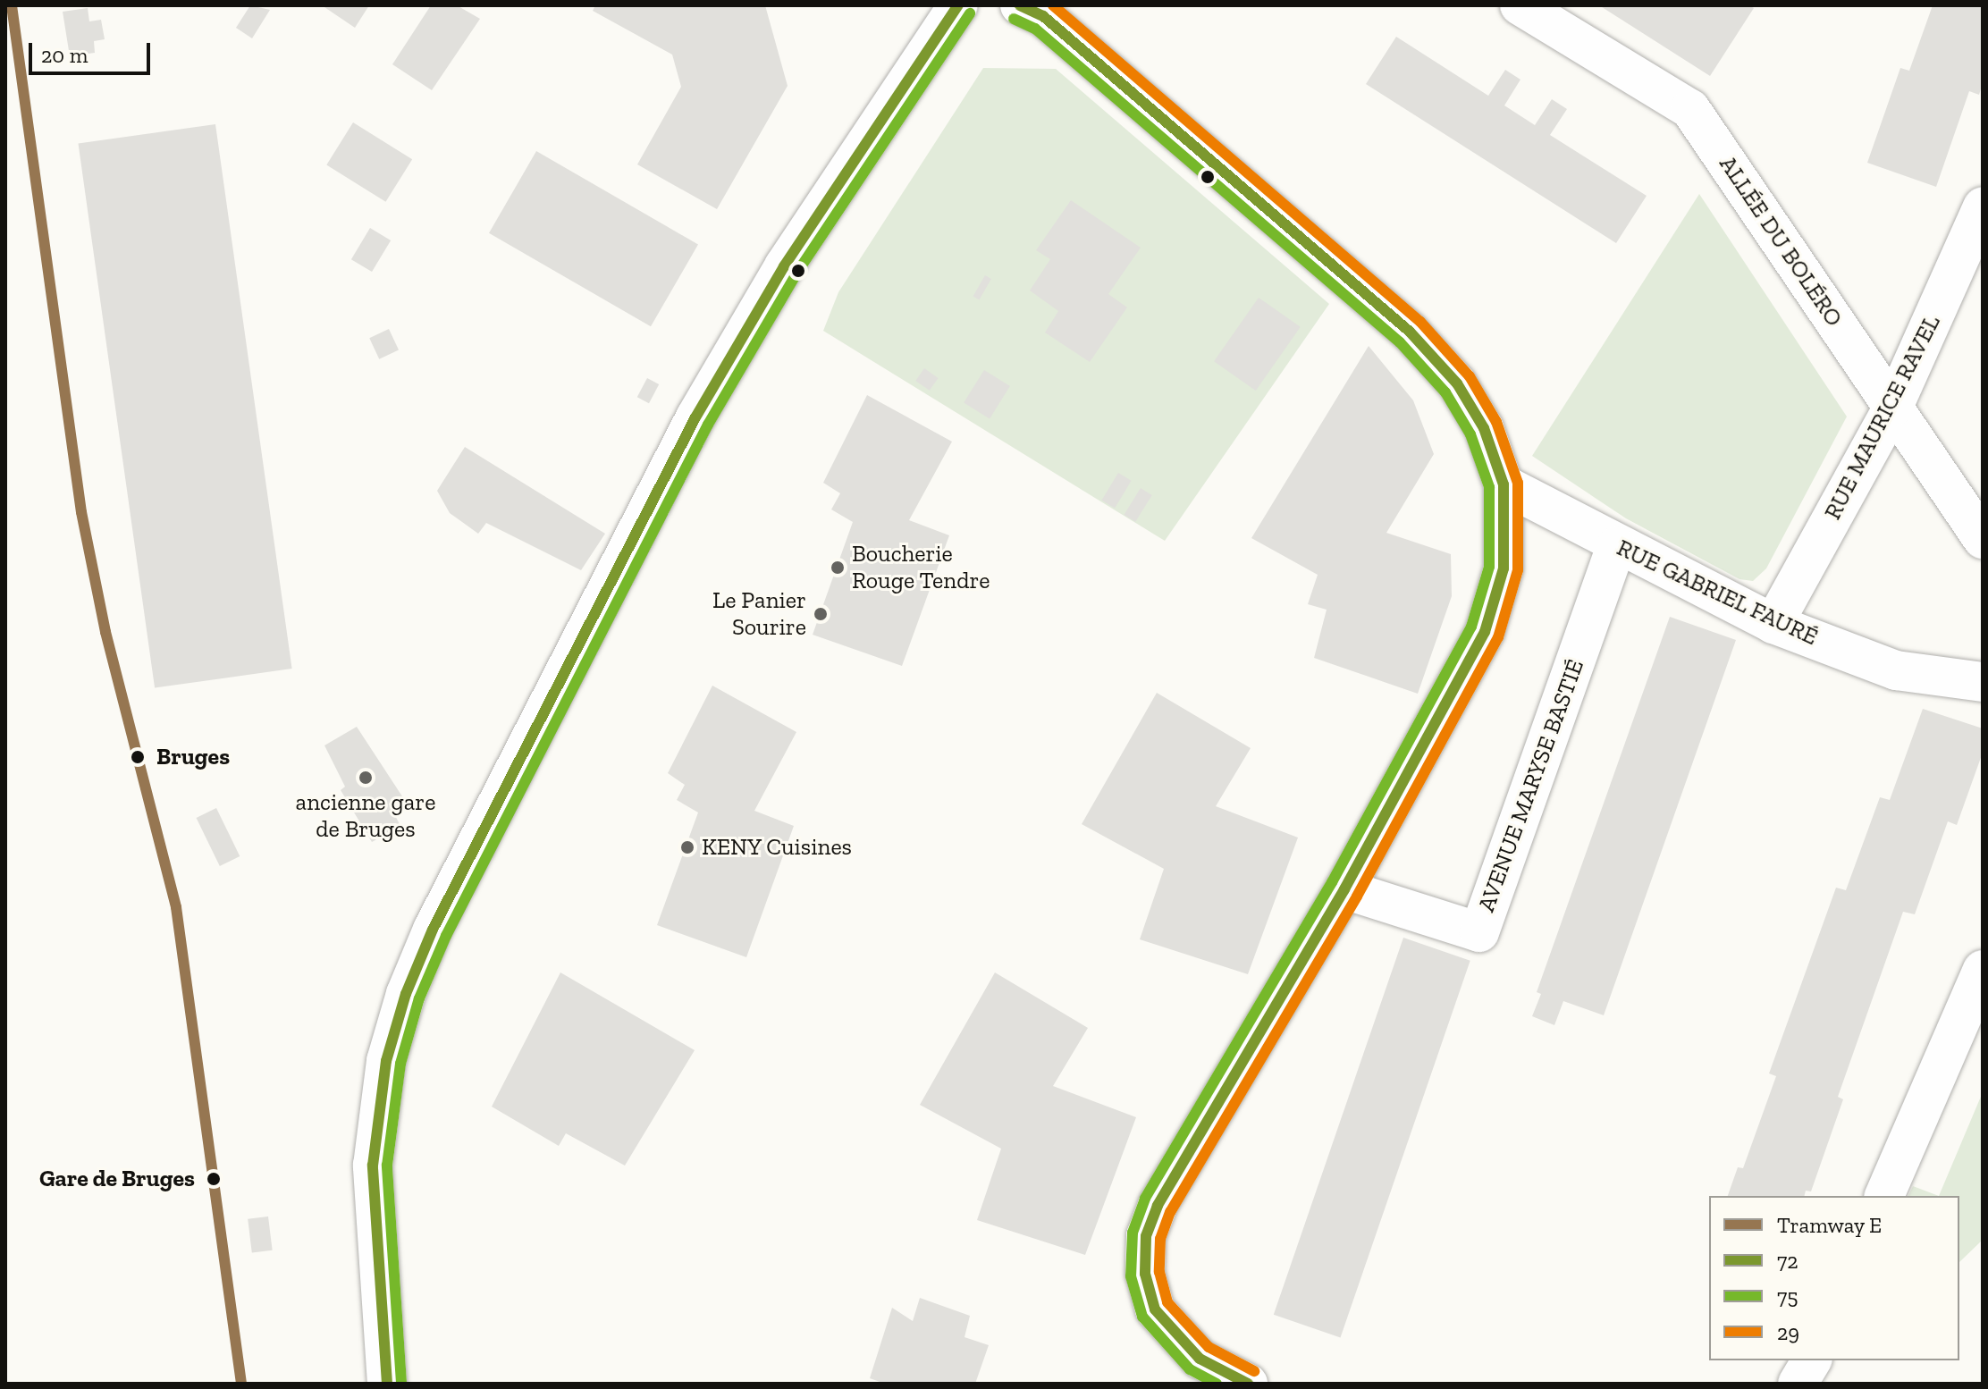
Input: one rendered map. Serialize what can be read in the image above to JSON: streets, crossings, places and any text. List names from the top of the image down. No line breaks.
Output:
{"streets":{"street":["ALLÉE DU BOLÉRO","RUE MAURICE RAVEL","RUE GABRIEL FAURÉ","AVENUE MARYSE BASTIÉ"]},"crossings":[["ALLÉE DU BOLÉRO","RUE MAURICE RAVEL"],["RUE MAURICE RAVEL","RUE GABRIEL FAURÉ"],["RUE GABRIEL FAURÉ","AVENUE MARYSE BASTIÉ"]],"places":["Boucherie Rouge Tendre","Le Panier Sourire","Bruges","ancienne gare de Bruges","KENY Cuisines","Gare de Bruges"],"lines":["tram line E","transit line 72","transit line 29","transit line 75"],"legend":["Tramway E","72","75","29"],"scale_bar":"20 m"}
